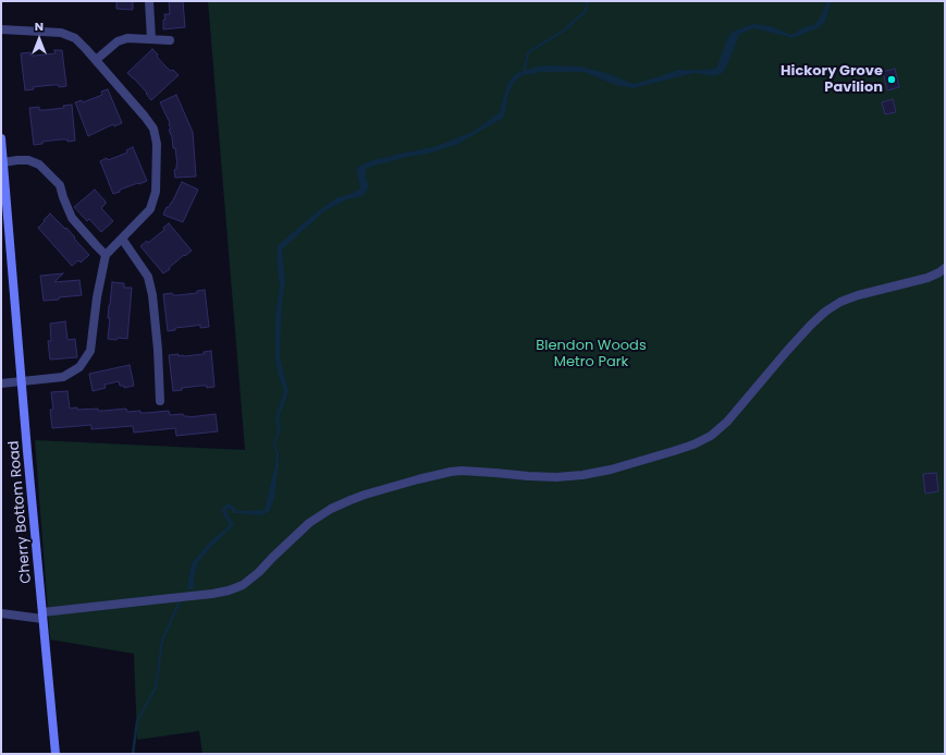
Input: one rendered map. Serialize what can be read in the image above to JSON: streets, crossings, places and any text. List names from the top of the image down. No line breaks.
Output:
{"streets":{"main road":["Cherry Bottom Road"]},"parks":["Blendon Woods Metro Park"],"places":["Hickory Grove Pavilion"],"north":"top"}
